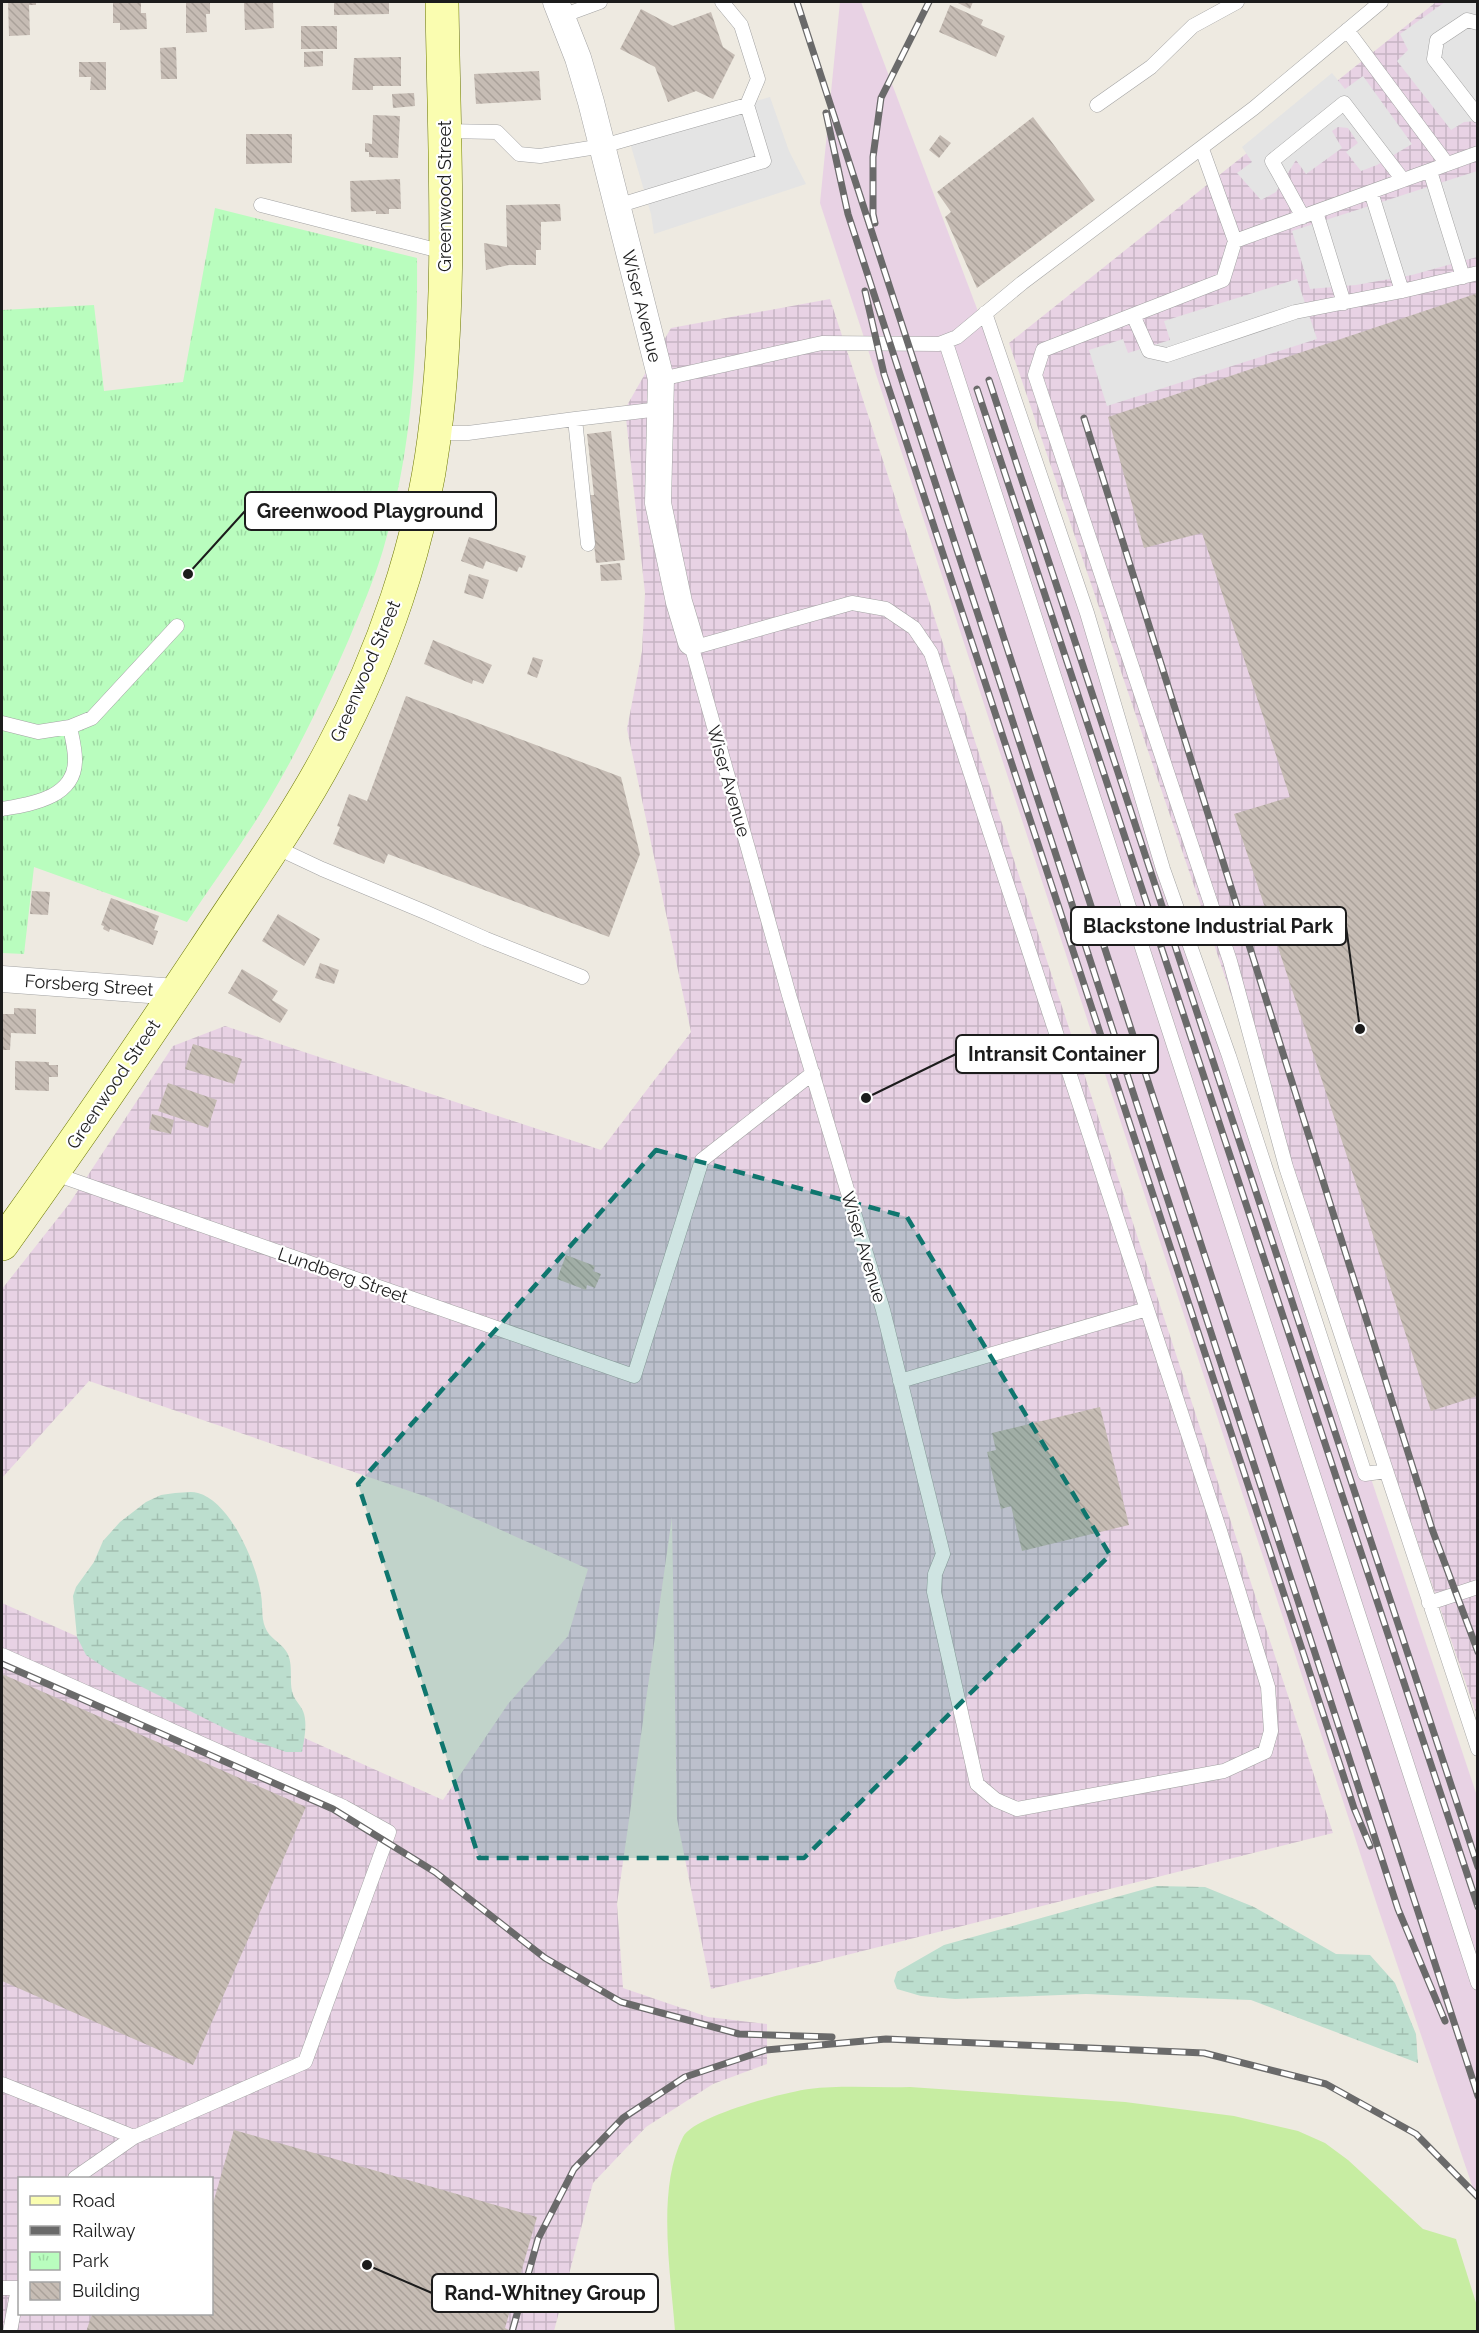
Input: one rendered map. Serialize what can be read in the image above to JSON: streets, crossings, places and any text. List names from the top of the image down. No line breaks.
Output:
{"streets":{"main road":["Greenwood Street"],"street":["Wiser Avenue","Forsberg Street"],"lane":["Lundberg Street"]},"crossings":[["Greenwood Street","Forsberg Street"],["Greenwood Street","Lundberg Street"],["Wiser Avenue","Lundberg Street"]],"places":["Greenwood Playground","Blackstone Industrial Park","Intransit Container","Rand-Whitney Group"],"legend":["Road","Railway","Park","Building"]}
